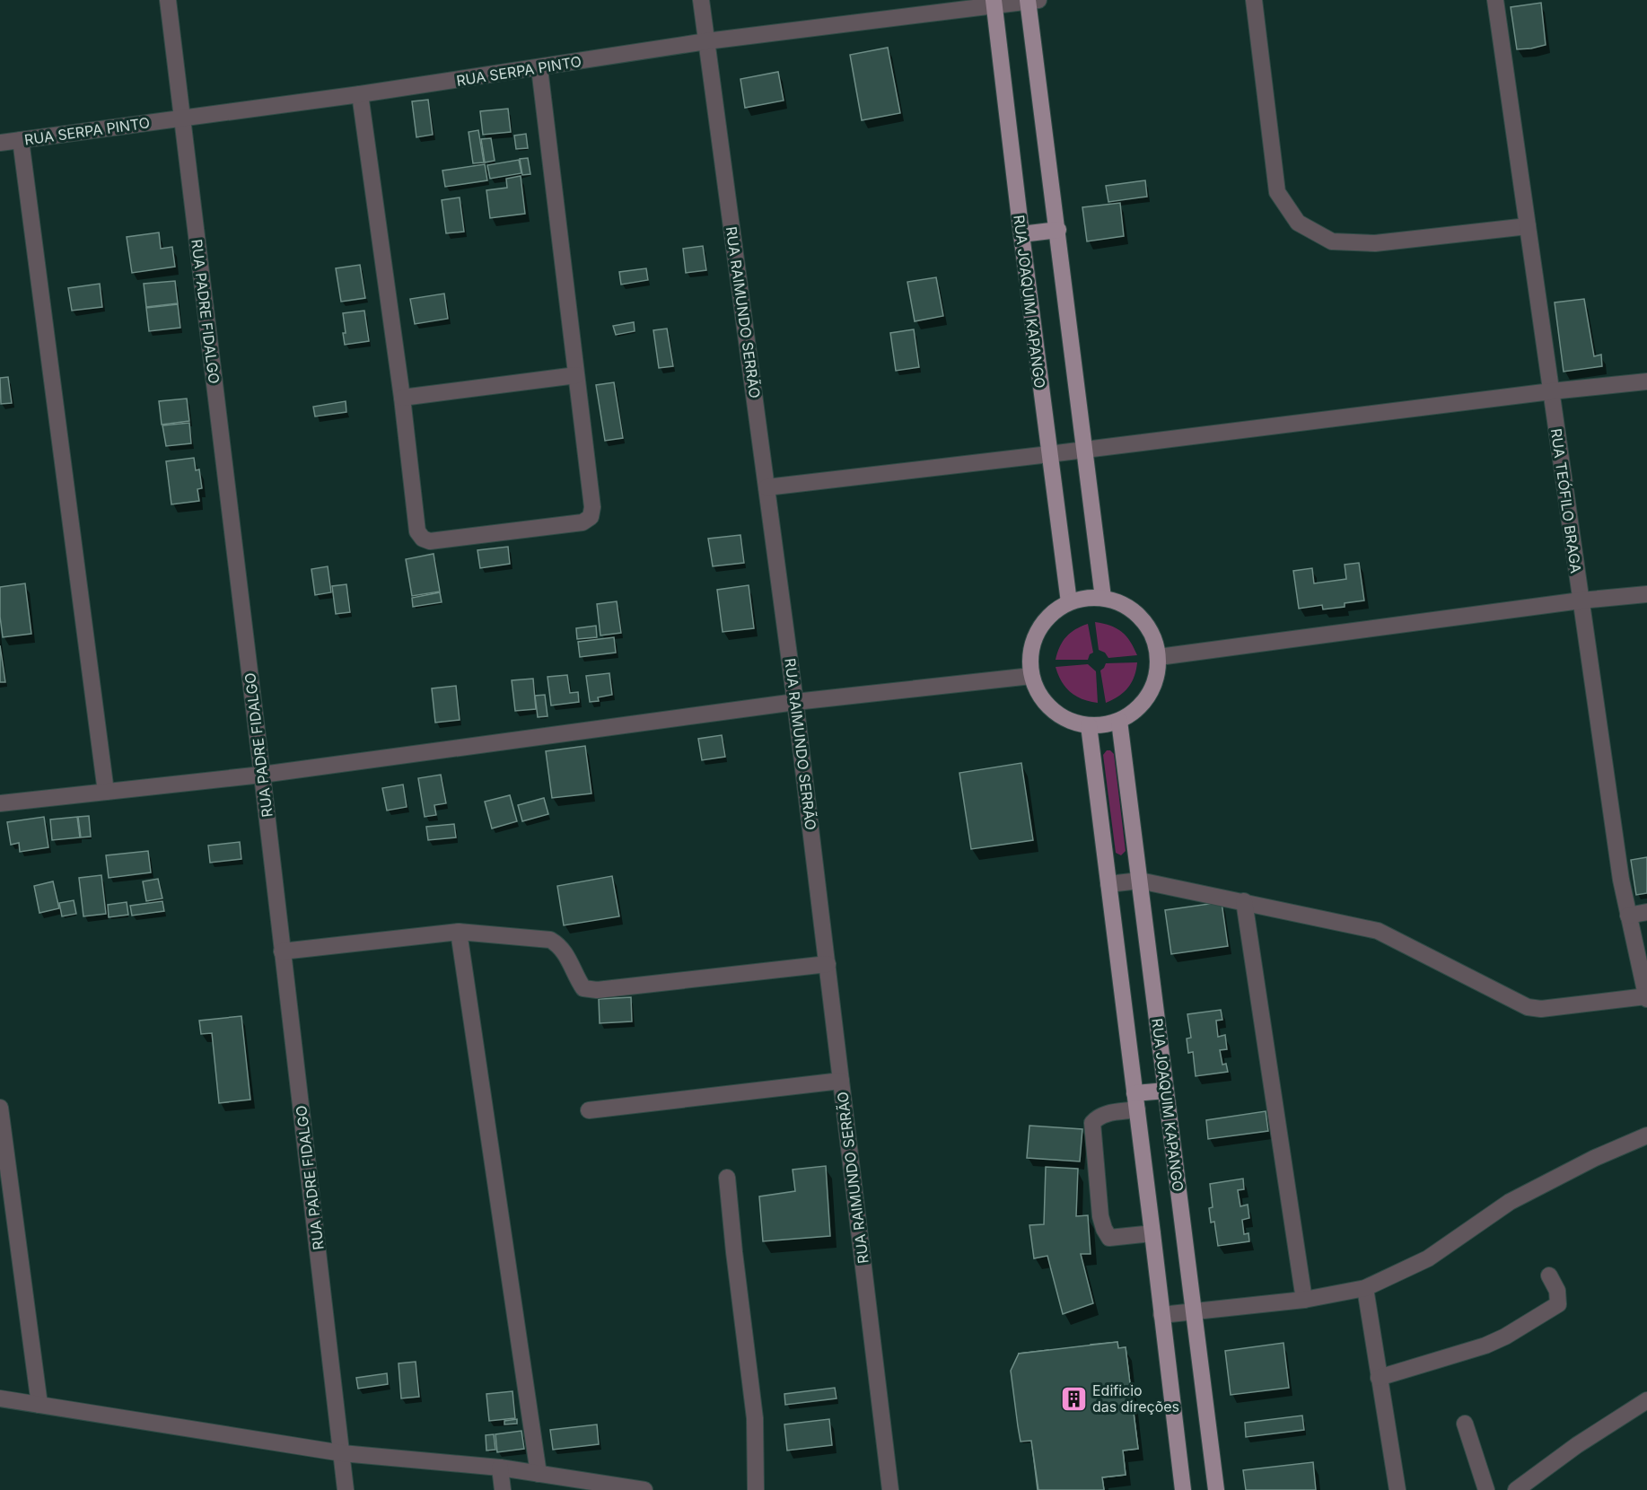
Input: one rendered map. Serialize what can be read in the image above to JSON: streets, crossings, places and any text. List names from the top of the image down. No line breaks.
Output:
{"streets":{"main road":["RUA JOAQUIM KAPANGO"],"street":["RUA SERPA PINTO","RUA PADRE FIDALGO","RUA RAIMUNDO SERRÃO","RUA TEÓFILO BRAGA"]},"crossings":[["RUA SERPA PINTO","RUA JOAQUIM KAPANGO"],["RUA SERPA PINTO","RUA PADRE FIDALGO"],["RUA SERPA PINTO","RUA RAIMUNDO SERRÃO"]],"places":{"building":["Edificio das direções"]}}
